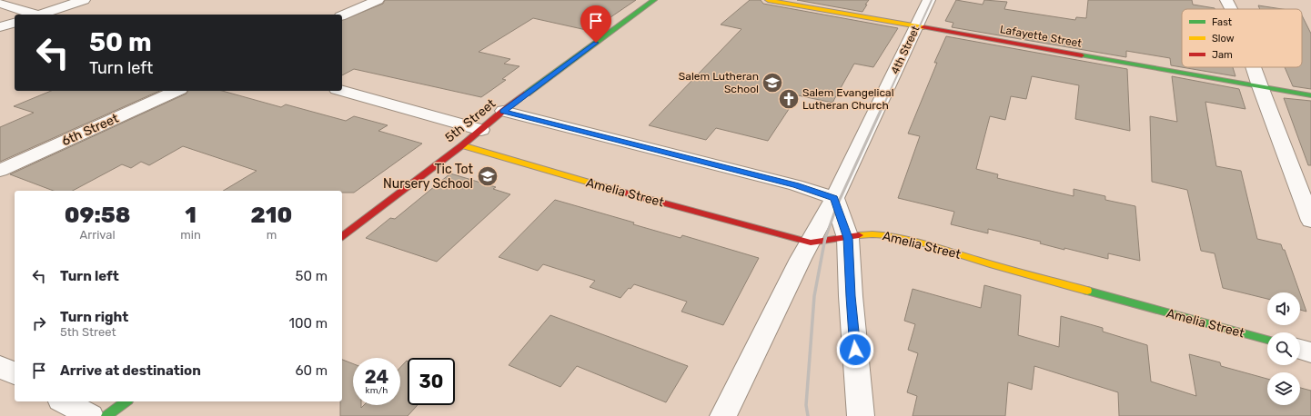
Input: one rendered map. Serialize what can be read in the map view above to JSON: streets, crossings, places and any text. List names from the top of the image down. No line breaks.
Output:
{"streets":{"street":["Lafayette Street","4th Street","5th Street","6th Street","Amelia Street"]},"crossings":[["Lafayette Street","4th Street"],["4th Street","Amelia Street"],["5th Street","Amelia Street"]],"places":{"school or university":["Salem Lutheran School","Tic Tot Nursery School"],"church":["Salem Evangelical Lutheran Church"]},"legend":["Fast","Slow","Jam"],"page":{"turn":["50 m","Turn left"],"eta":["09:58","Arrival","1","min","210","m"],"list":[{"name":"Turn left","value":"50 m"},{"name":"Turn right","note":"5th Street","value":"100 m"},{"name":"Arrive at destination","value":"60 m"}],"speed":"24 km/h","limit":"30"}}
